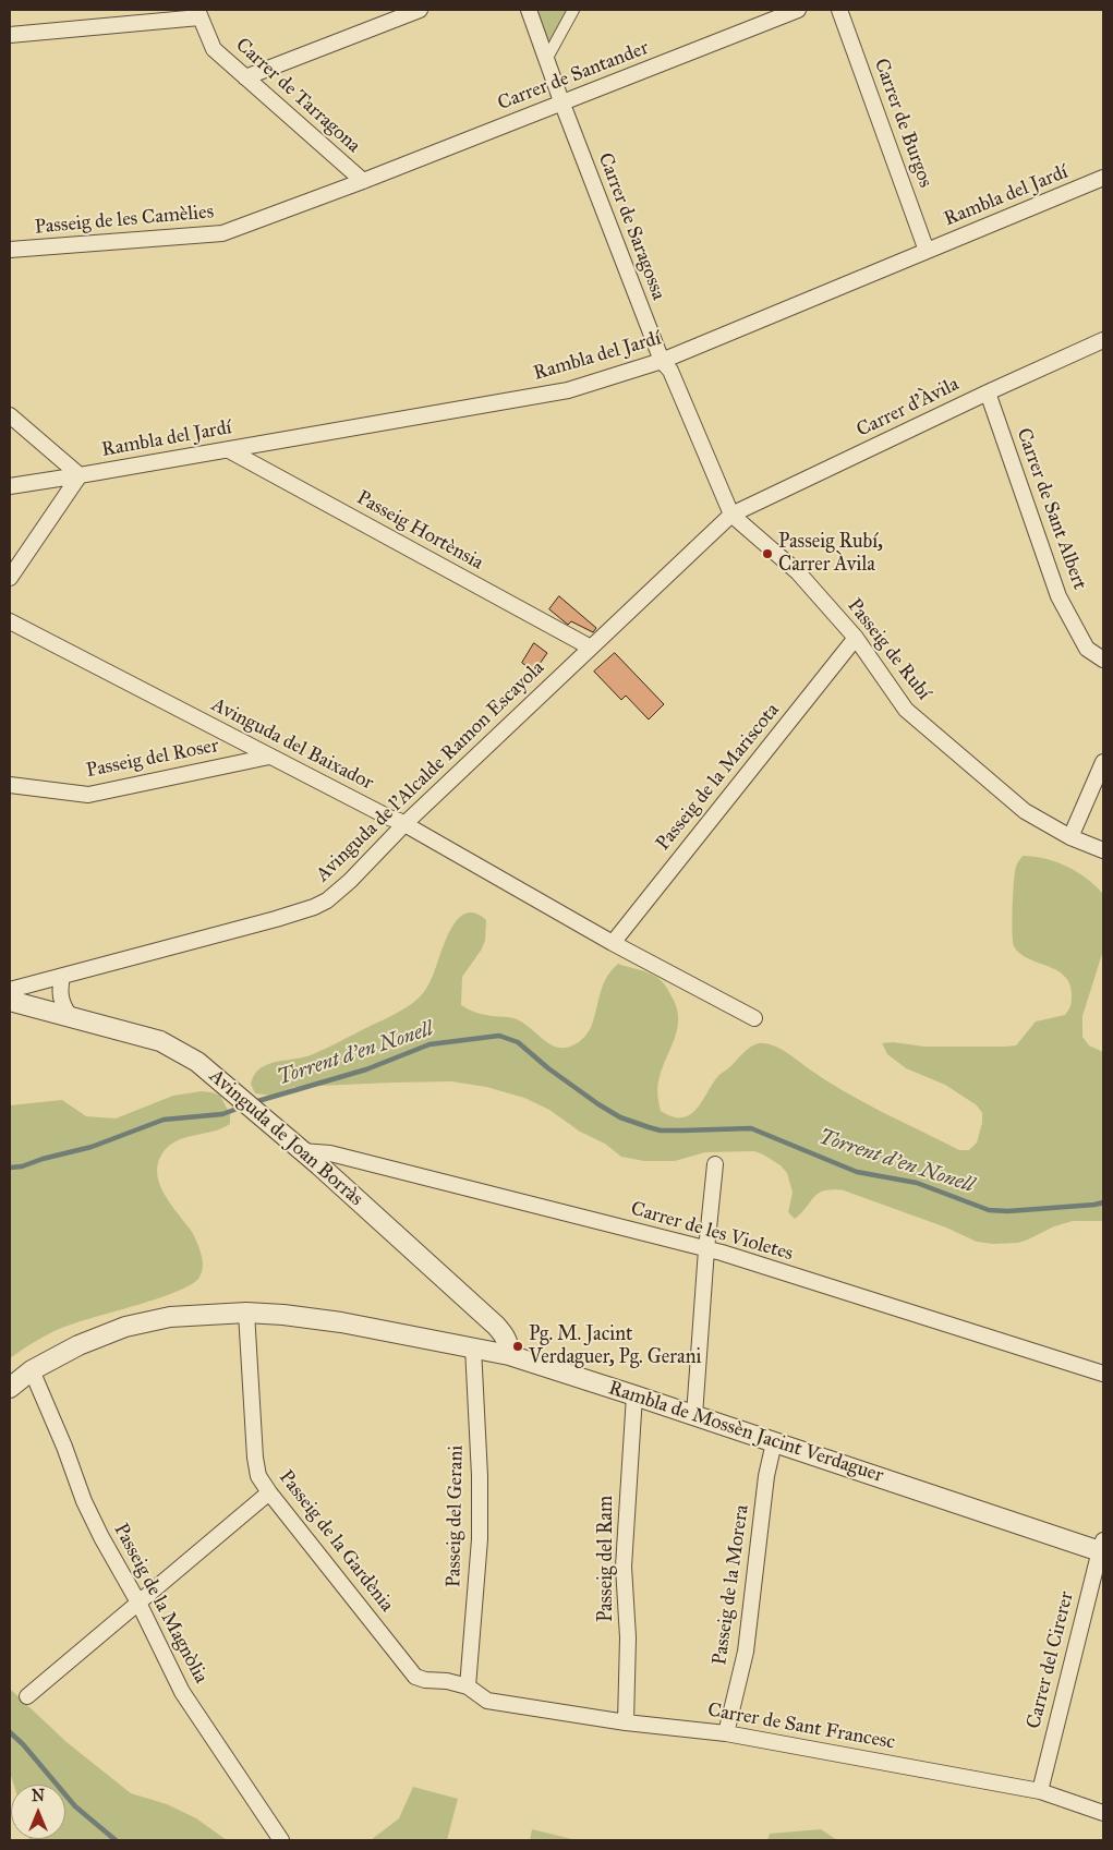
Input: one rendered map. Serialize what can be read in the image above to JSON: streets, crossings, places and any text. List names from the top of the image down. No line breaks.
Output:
{"streets":{"street":["Carrer de Santander","Carrer de Tarragona","Carrer de Burgos","Rambla del Jardí","Passeig de les Camèlies","Carrer de Saragossa","Carrer d'Àvila","Carrer de Sant Albert","Passeig Hortènsia","Passeig de Rubí","Avinguda del Baixador","Passeig del Roser","Avinguda de l'Alcalde Ramon Escayola","Passeig de la Mariscota","Avinguda de Joan Borràs","Carrer de les Violetes","Rambla de Mossèn Jacint Verdaguer","Passeig del Gerani","Passeig de la Gardènia","Passeig del Ram","Passeig de la Morera","Passeig de la Magnòlia","Carrer del Cirerer","Carrer de Sant Francesc"]},"crossings":[["Carrer de Santander","Carrer de Tarragona"],["Carrer de Santander","Passeig de les Camèlies"],["Carrer de Santander","Carrer de Saragossa"],["Carrer de Tarragona","Passeig de les Camèlies"],["Carrer de Burgos","Rambla del Jardí"],["Rambla del Jardí","Carrer de Saragossa"],["Rambla del Jardí","Passeig Hortènsia"],["Carrer de Saragossa","Carrer d'Àvila"],["Carrer de Saragossa","Passeig de Rubí"],["Carrer de Saragossa","Avinguda de l'Alcalde Ramon Escayola"],["Carrer d'Àvila","Carrer de Sant Albert"],["Carrer d'Àvila","Passeig de Rubí"],["Carrer d'Àvila","Avinguda de l'Alcalde Ramon Escayola"],["Passeig Hortènsia","Avinguda de l'Alcalde Ramon Escayola"],["Passeig de Rubí","Avinguda de l'Alcalde Ramon Escayola"],["Passeig de Rubí","Passeig de la Mariscota"],["Avinguda del Baixador","Passeig del Roser"],["Avinguda del Baixador","Avinguda de l'Alcalde Ramon Escayola"],["Avinguda del Baixador","Passeig de la Mariscota"],["Avinguda de Joan Borràs","Carrer de les Violetes"],["Avinguda de Joan Borràs","Rambla de Mossèn Jacint Verdaguer"],["Rambla de Mossèn Jacint Verdaguer","Passeig del Gerani"],["Rambla de Mossèn Jacint Verdaguer","Passeig de la Gardènia"],["Rambla de Mossèn Jacint Verdaguer","Passeig del Ram"],["Rambla de Mossèn Jacint Verdaguer","Passeig de la Morera"],["Rambla de Mossèn Jacint Verdaguer","Passeig de la Magnòlia"],["Rambla de Mossèn Jacint Verdaguer","Carrer del Cirerer"],["Passeig del Gerani","Passeig de la Gardènia"],["Passeig del Gerani","Carrer de Sant Francesc"],["Passeig de la Gardènia","Carrer de Sant Francesc"],["Passeig del Ram","Carrer de Sant Francesc"],["Passeig de la Morera","Carrer de Sant Francesc"],["Carrer del Cirerer","Carrer de Sant Francesc"]],"water":["Torrent d'en Nonell"],"places":["Passeig Rubí, Carrer Àvila","Pg. M. Jacint Verdaguer, Pg. Gerani"],"north":"top"}
